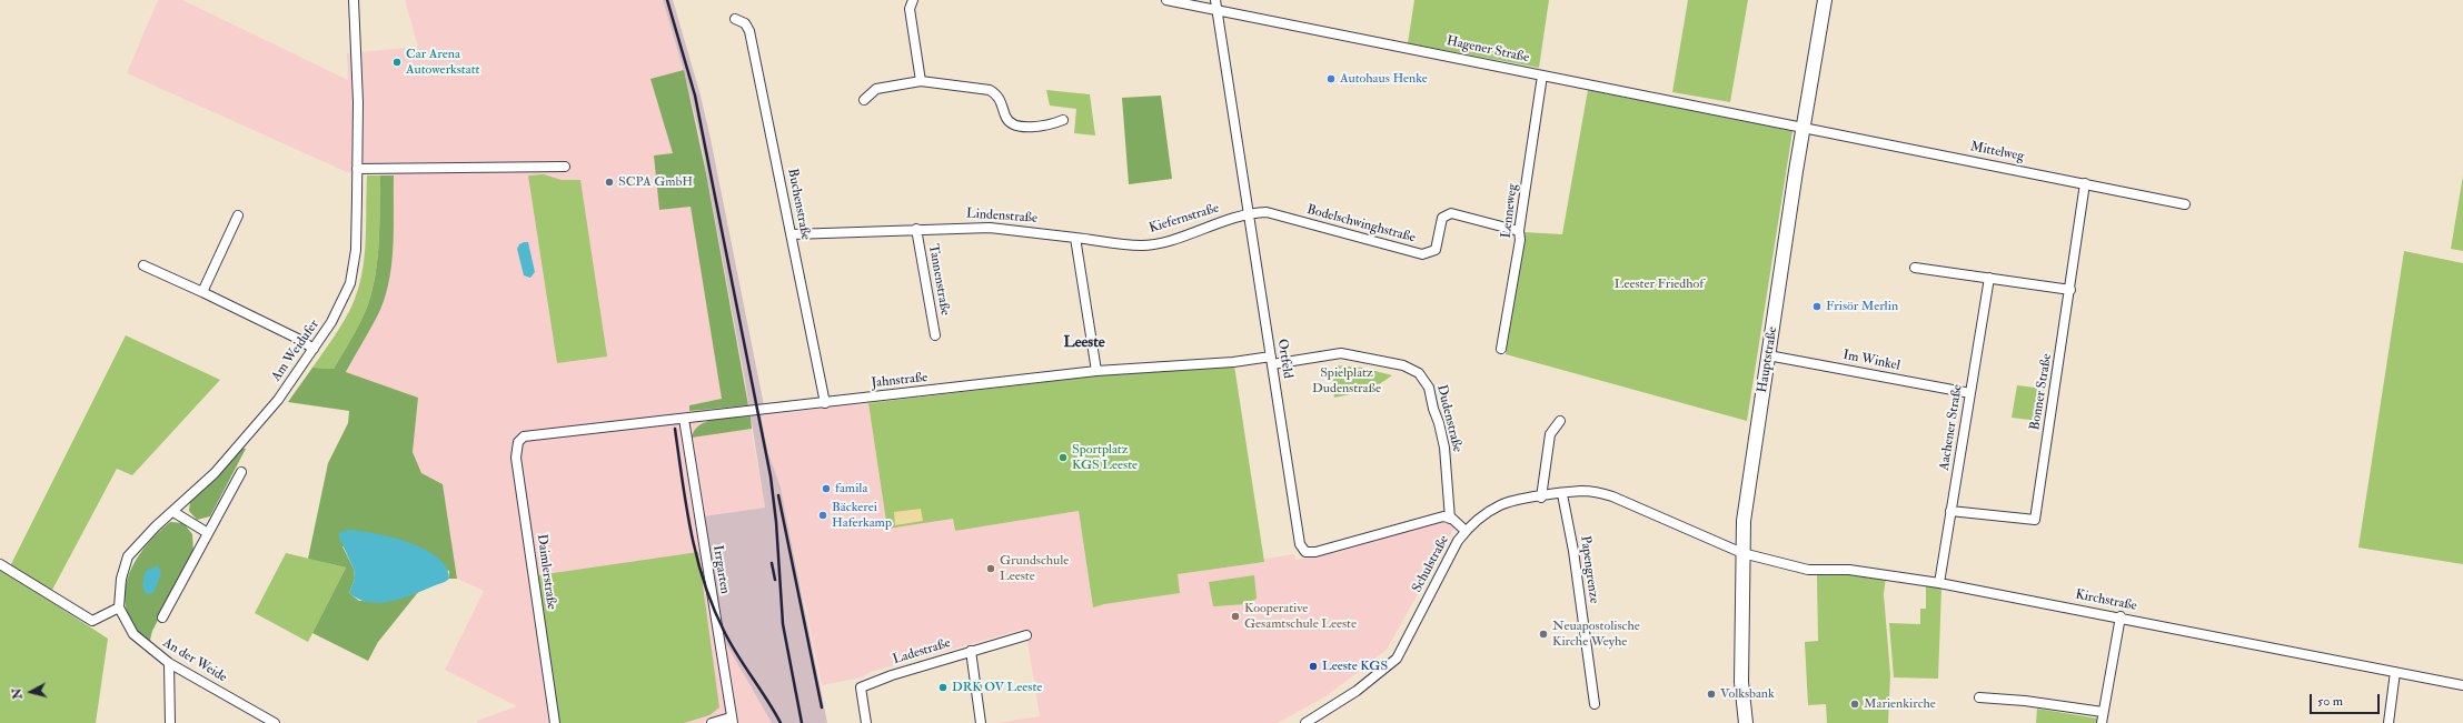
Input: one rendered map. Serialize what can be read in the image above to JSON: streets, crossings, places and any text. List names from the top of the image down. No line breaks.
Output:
{"streets":{"main road":["Hauptstraße"],"street":["Hagener Straße","Mittelweg","Buchenstraße","Lenneweg","Lindenstraße","Kiefernstraße","Bodelschwinghstraße","Tannenstraße","Am Weidufer","Ortfeld","Im Winkel","Jahnstraße","Bonner Straße","Dudenstraße","Aachener Straße","Schulstraße","Irrgarten","Papengrenze","Daimlerstraße","Kirchstraße","Ladestraße","An der Weide"]},"crossings":[["Hagener Straße","Mittelweg"],["Hagener Straße","Lenneweg"],["Hagener Straße","Ortfeld"],["Hagener Straße","Hauptstraße"],["Mittelweg","Hauptstraße"],["Mittelweg","Bonner Straße"],["Buchenstraße","Lindenstraße"],["Buchenstraße","Jahnstraße"],["Lenneweg","Bodelschwinghstraße"],["Lindenstraße","Kiefernstraße"],["Lindenstraße","Tannenstraße"],["Kiefernstraße","Bodelschwinghstraße"],["Kiefernstraße","Ortfeld"],["Bodelschwinghstraße","Ortfeld"],["Am Weidufer","An der Weide"],["Ortfeld","Jahnstraße"],["Ortfeld","Dudenstraße"],["Hauptstraße","Im Winkel"],["Hauptstraße","Schulstraße"],["Hauptstraße","Kirchstraße"],["Im Winkel","Aachener Straße"],["Jahnstraße","Dudenstraße"],["Jahnstraße","Irrgarten"],["Jahnstraße","Daimlerstraße"],["Bonner Straße","Aachener Straße"],["Aachener Straße","Kirchstraße"],["Schulstraße","Papengrenze"],["Schulstraße","Kirchstraße"]],"districts":["Leeste"],"parks":["Leester Friedhof","Spielplatz Dudenstraße"],"places":["Car Arena Autowerkstatt","Autohaus Henke","SCPA GmbH","Frisör Merlin","Sportplatz KGS Leeste","famila","Bäckerei Haferkamp","Grundschule Leeste","Kooperative Gesamtschule Leeste","Neuapostolische Kirche Weyhe","Leeste KGS","DRK OV Leeste","Volksbank","Marienkirche"],"scale_bar":"50 m","north":"left"}
